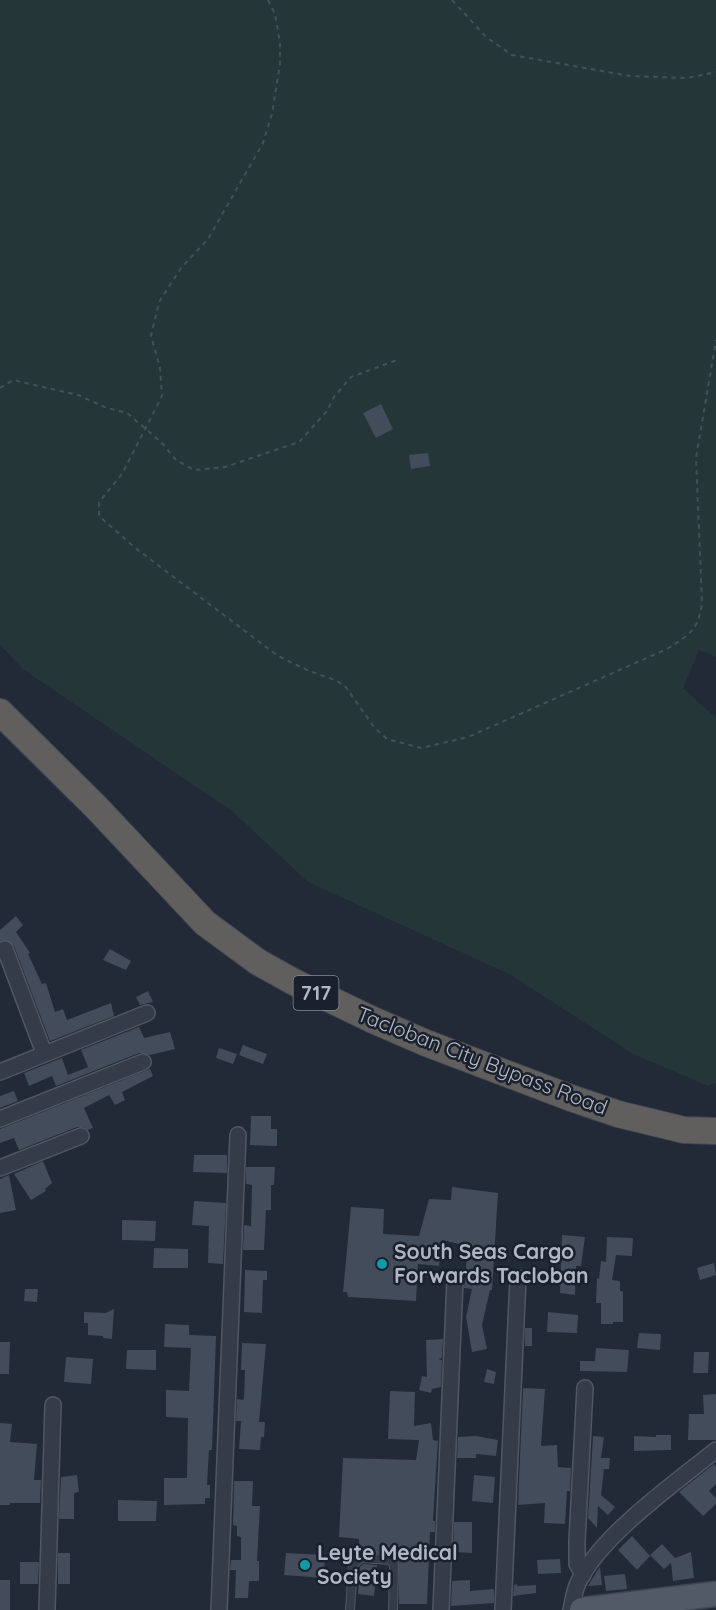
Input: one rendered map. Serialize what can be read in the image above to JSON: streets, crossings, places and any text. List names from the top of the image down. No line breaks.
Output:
{"streets":{"highway":["717","Tacloban City Bypass Road"]},"places":["South Seas Cargo Forwards Tacloban","Leyte Medical Society"]}
